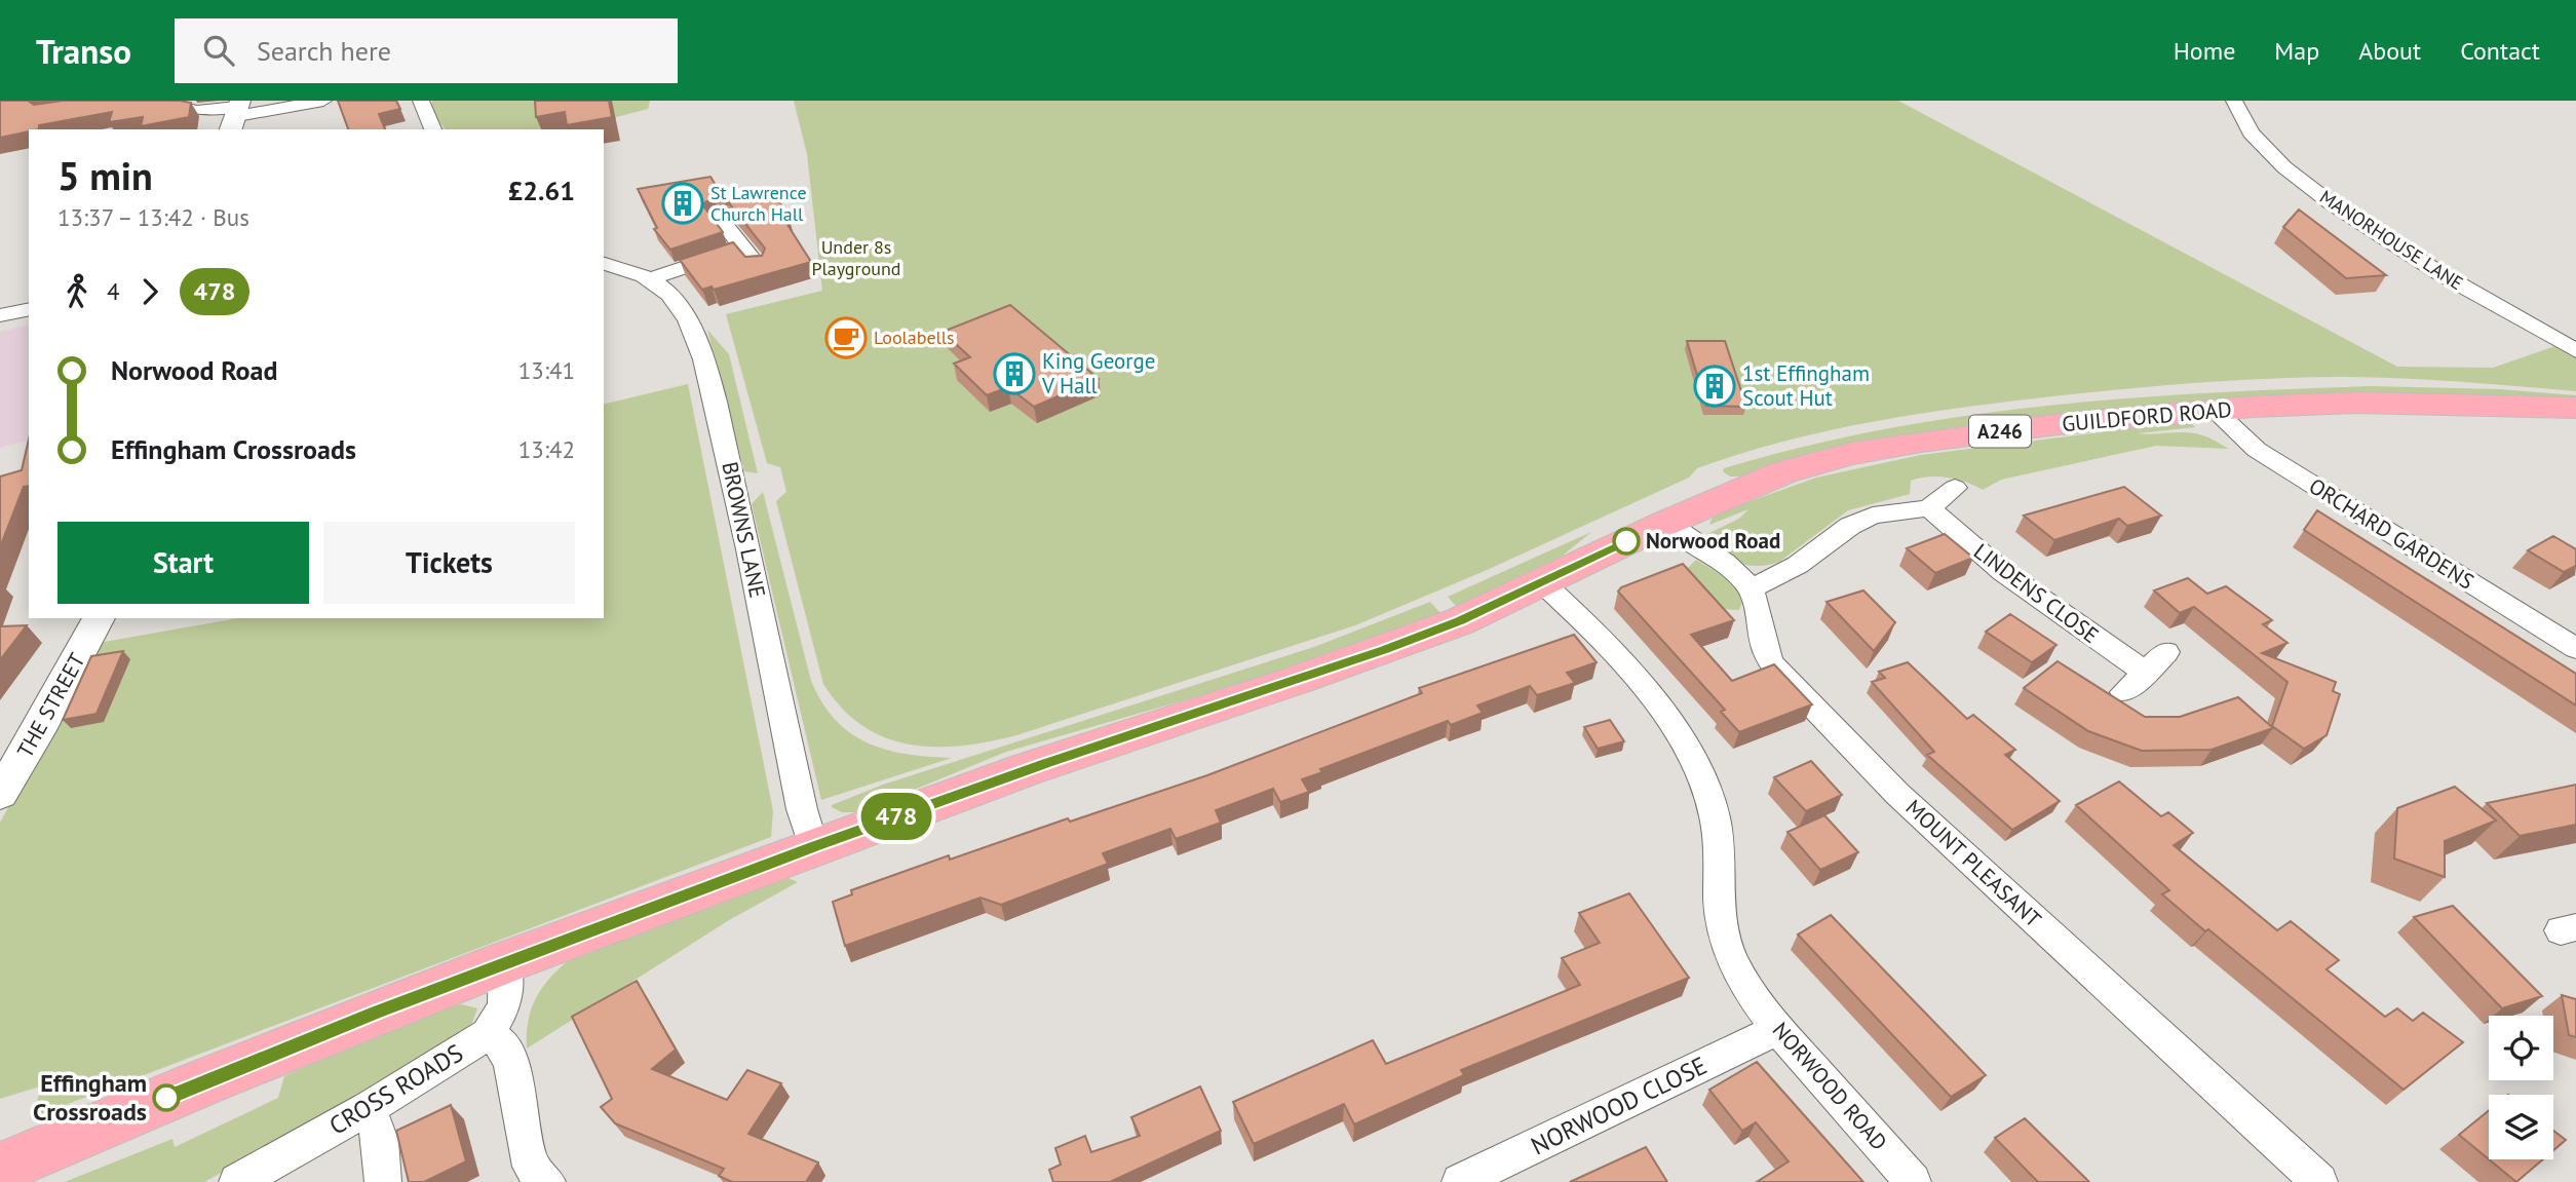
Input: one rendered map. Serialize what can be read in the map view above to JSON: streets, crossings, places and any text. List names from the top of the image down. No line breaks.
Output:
{"streets":{"main road":["GUILDFORD ROAD","A246"],"street":["MANORHOUSE LANE","BROWNS LANE","ORCHARD GARDENS","LINDENS CLOSE","THE STREET","MOUNT PLEASANT","NORWOOD ROAD","CROSS ROADS","NORWOOD CLOSE"]},"crossings":[["GUILDFORD ROAD","BROWNS LANE"],["GUILDFORD ROAD","ORCHARD GARDENS"],["GUILDFORD ROAD","MOUNT PLEASANT"],["GUILDFORD ROAD","NORWOOD ROAD"],["GUILDFORD ROAD","CROSS ROADS"],["NORWOOD ROAD","NORWOOD CLOSE"]],"parks":["Under 8s Playground"],"places":{"building":["St Lawrence Church Hall","King George V Hall","1st Effingham Scout Hut"],"cafe":["Loolabells"],"other":["Norwood Road","Effingham Crossroads"]},"lines":["bus line 478"],"page":{"header":"Transo","search":"Search here","nav":["Home","Map","About","Contact"],"on_map":"478","heading":["5 min","13:37 – 13:42 · Bus","£2.61"],"legs":["4","478"],"list":[{"name":"Norwood Road","value":"13:41"},{"name":"Effingham Crossroads","value":"13:42"}],"buttons":["Start","Tickets"]}}
